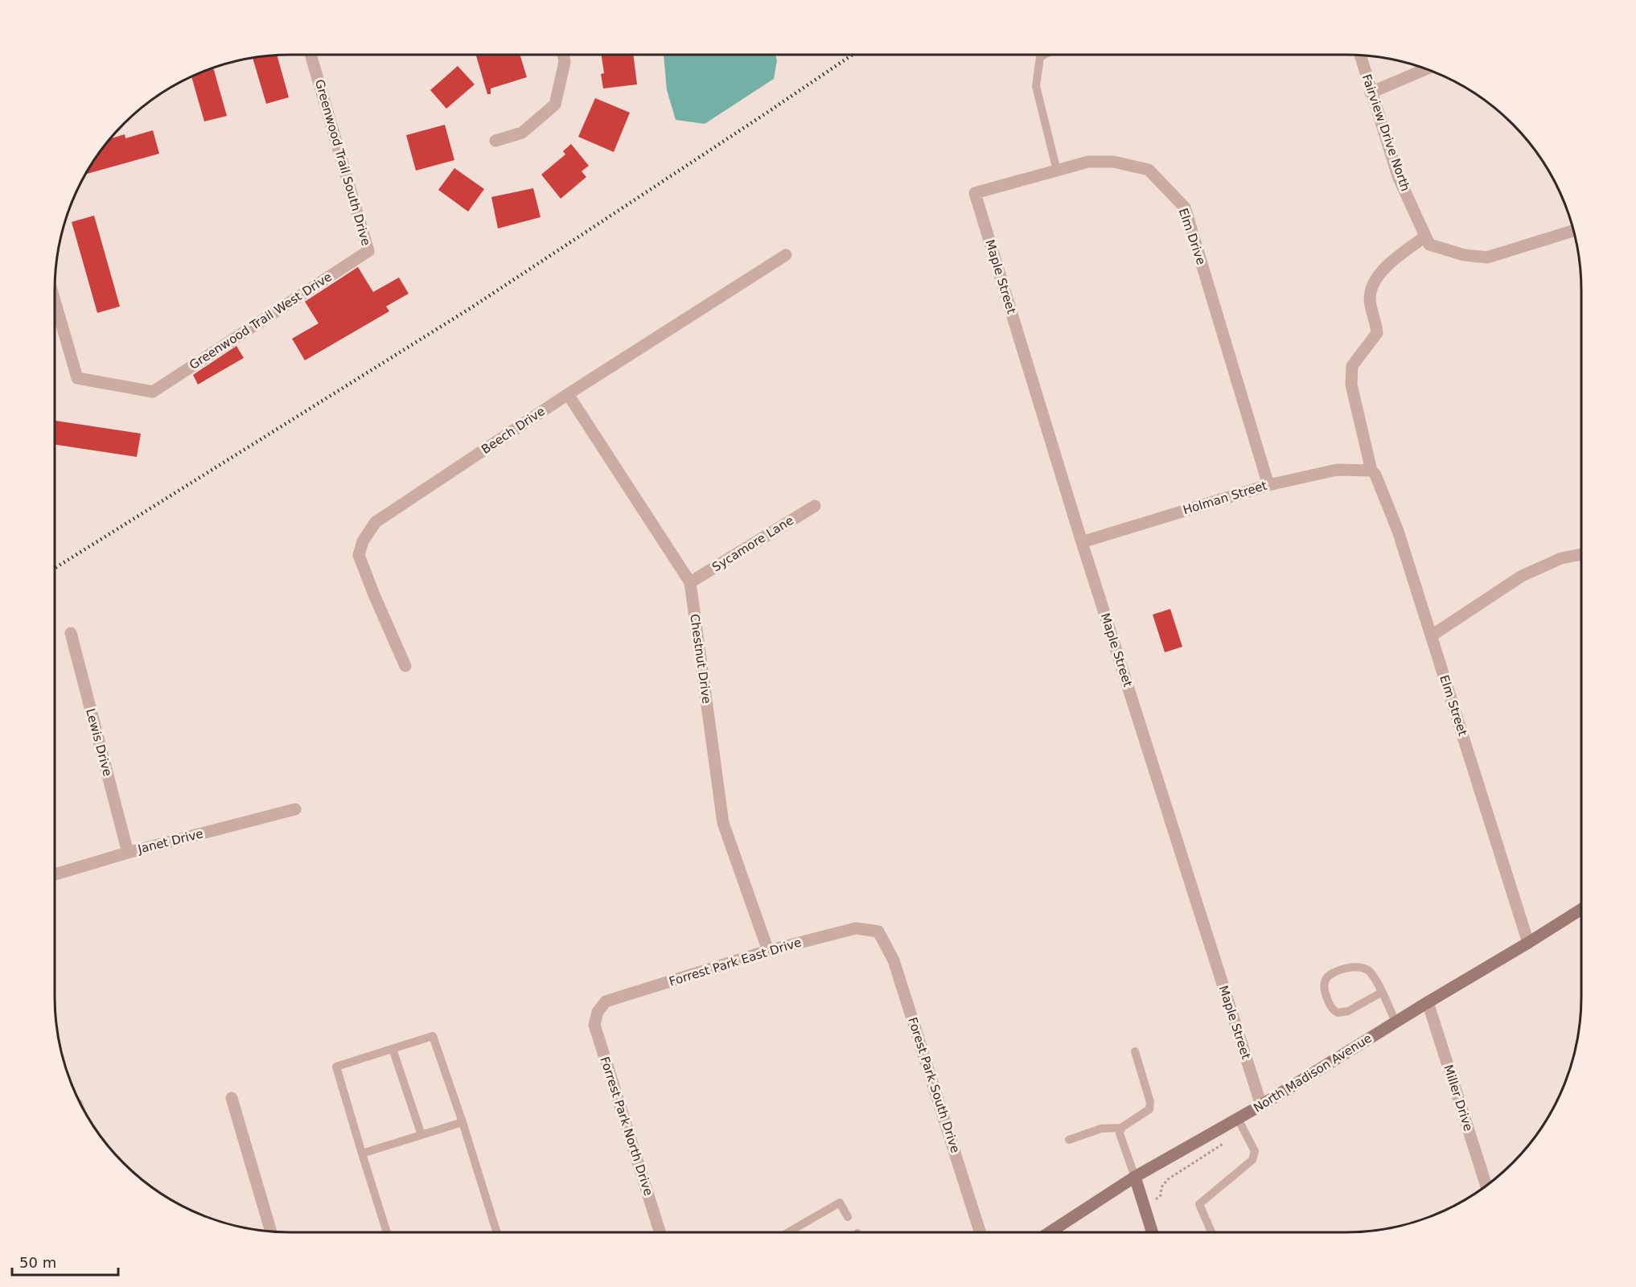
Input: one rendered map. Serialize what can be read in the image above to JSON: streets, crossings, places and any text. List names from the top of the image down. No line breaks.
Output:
{"streets":{"main road":["North Madison Avenue"],"street":["Fairview Drive North","Greenwood Trail South Drive","Elm Drive","Maple Street","Greenwood Trail West Drive","Beech Drive","Holman Street","Sycamore Lane","Chestnut Drive","Elm Street","Lewis Drive","Janet Drive","Forrest Park East Drive","Forest Park South Drive","Miller Drive","Forrest Park North Drive"]},"crossings":[["Fairview Drive North","Elm Street"],["Greenwood Trail South Drive","Greenwood Trail West Drive"],["Elm Drive","Maple Street"],["Elm Drive","Holman Street"],["Maple Street","Holman Street"],["Maple Street","North Madison Avenue"],["Beech Drive","Chestnut Drive"],["Holman Street","Elm Street"],["Sycamore Lane","Chestnut Drive"],["Chestnut Drive","Forrest Park East Drive"],["Elm Street","North Madison Avenue"],["Lewis Drive","Janet Drive"],["Forrest Park East Drive","Forest Park South Drive"],["Forrest Park East Drive","Forrest Park North Drive"],["North Madison Avenue","Miller Drive"]],"scale_bar":"50 m"}
